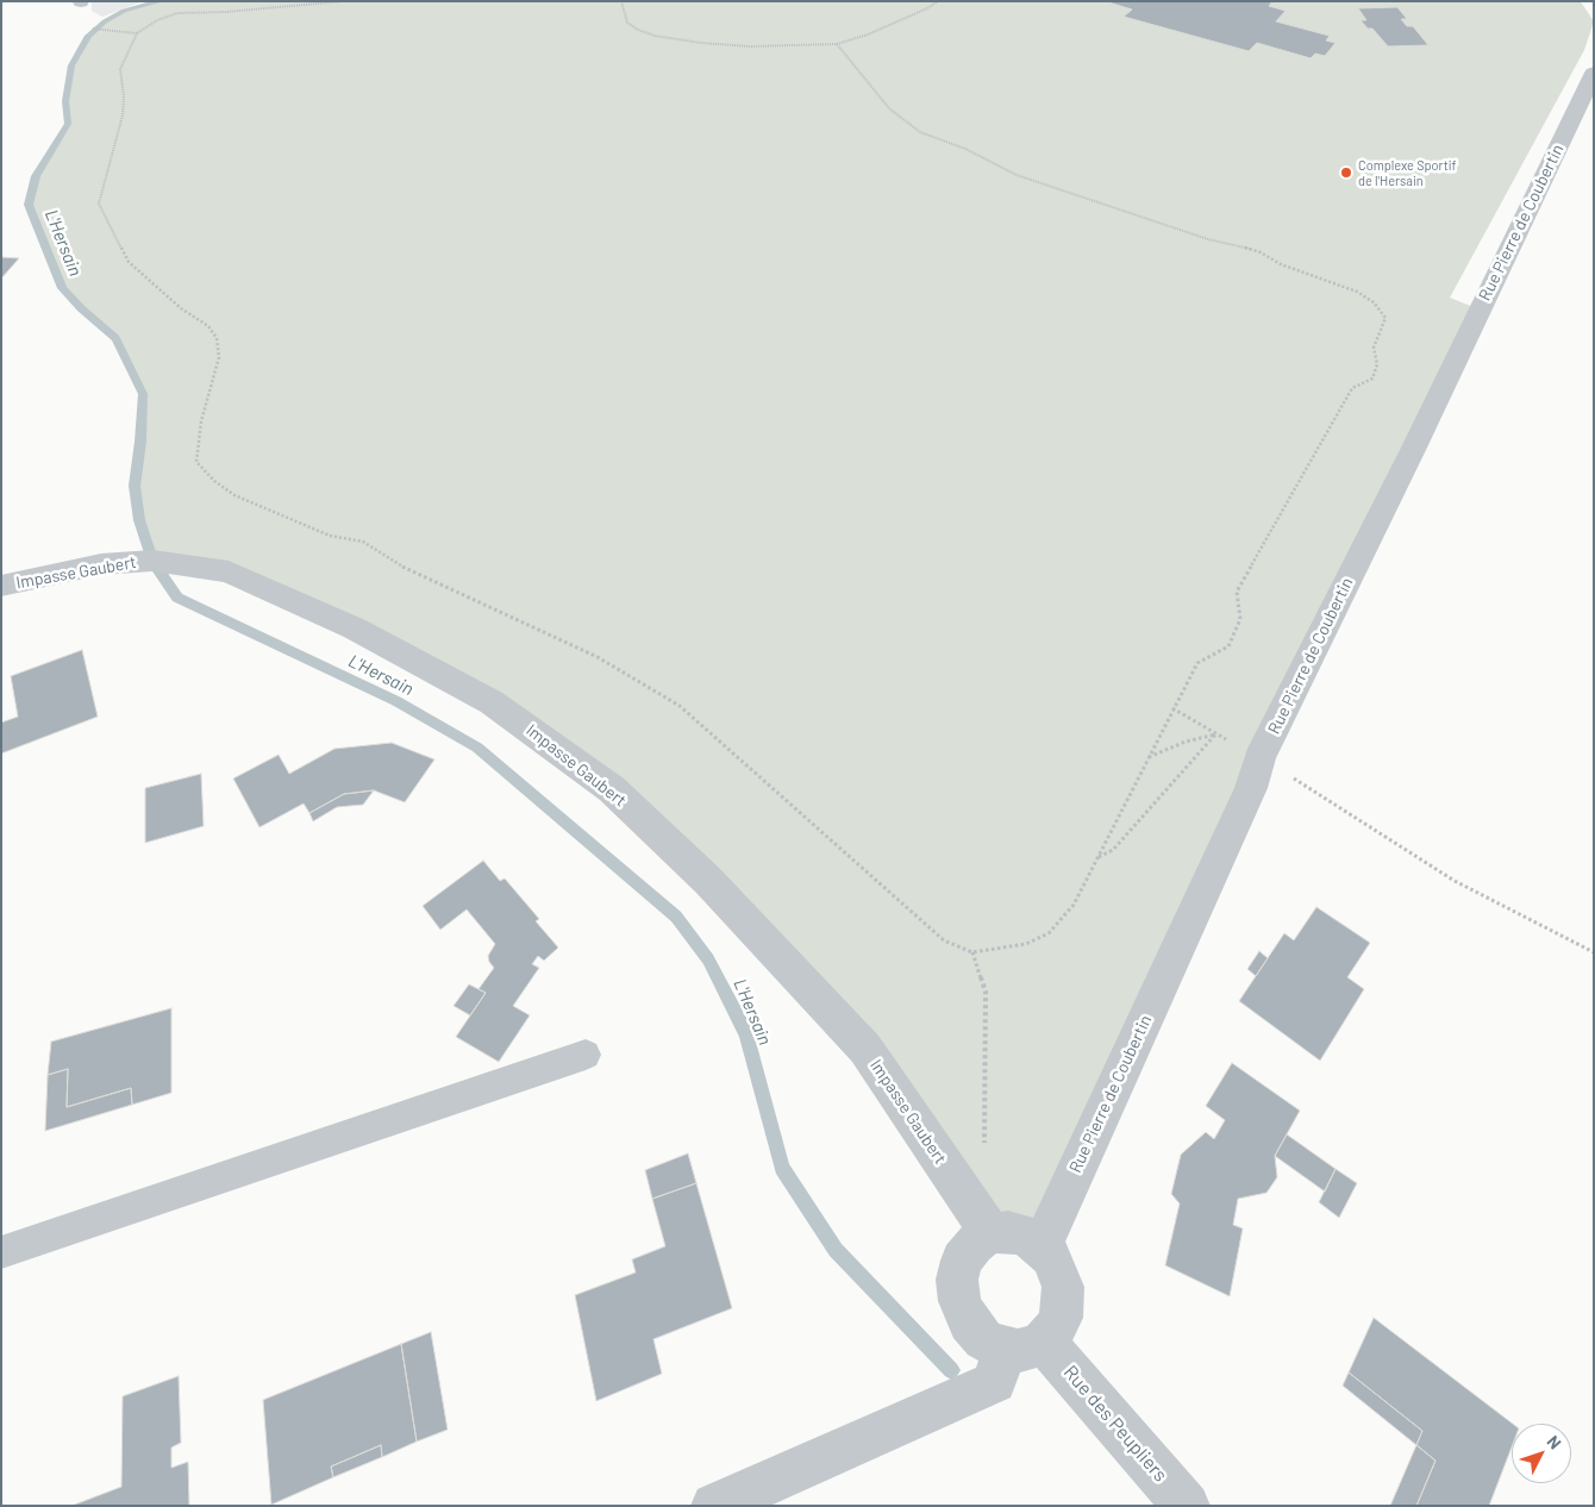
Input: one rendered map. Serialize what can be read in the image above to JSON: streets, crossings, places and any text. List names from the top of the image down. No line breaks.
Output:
{"streets":{"street":["Rue Pierre de Coubertin","Impasse Gaubert","Rue des Peupliers"]},"crossings":[["Rue Pierre de Coubertin","Impasse Gaubert"],["Rue Pierre de Coubertin","Rue des Peupliers"],["Impasse Gaubert","Rue des Peupliers"]],"water":["L'Hersain"],"places":["Complexe Sportif de l'Hersain"],"north":"top right"}
